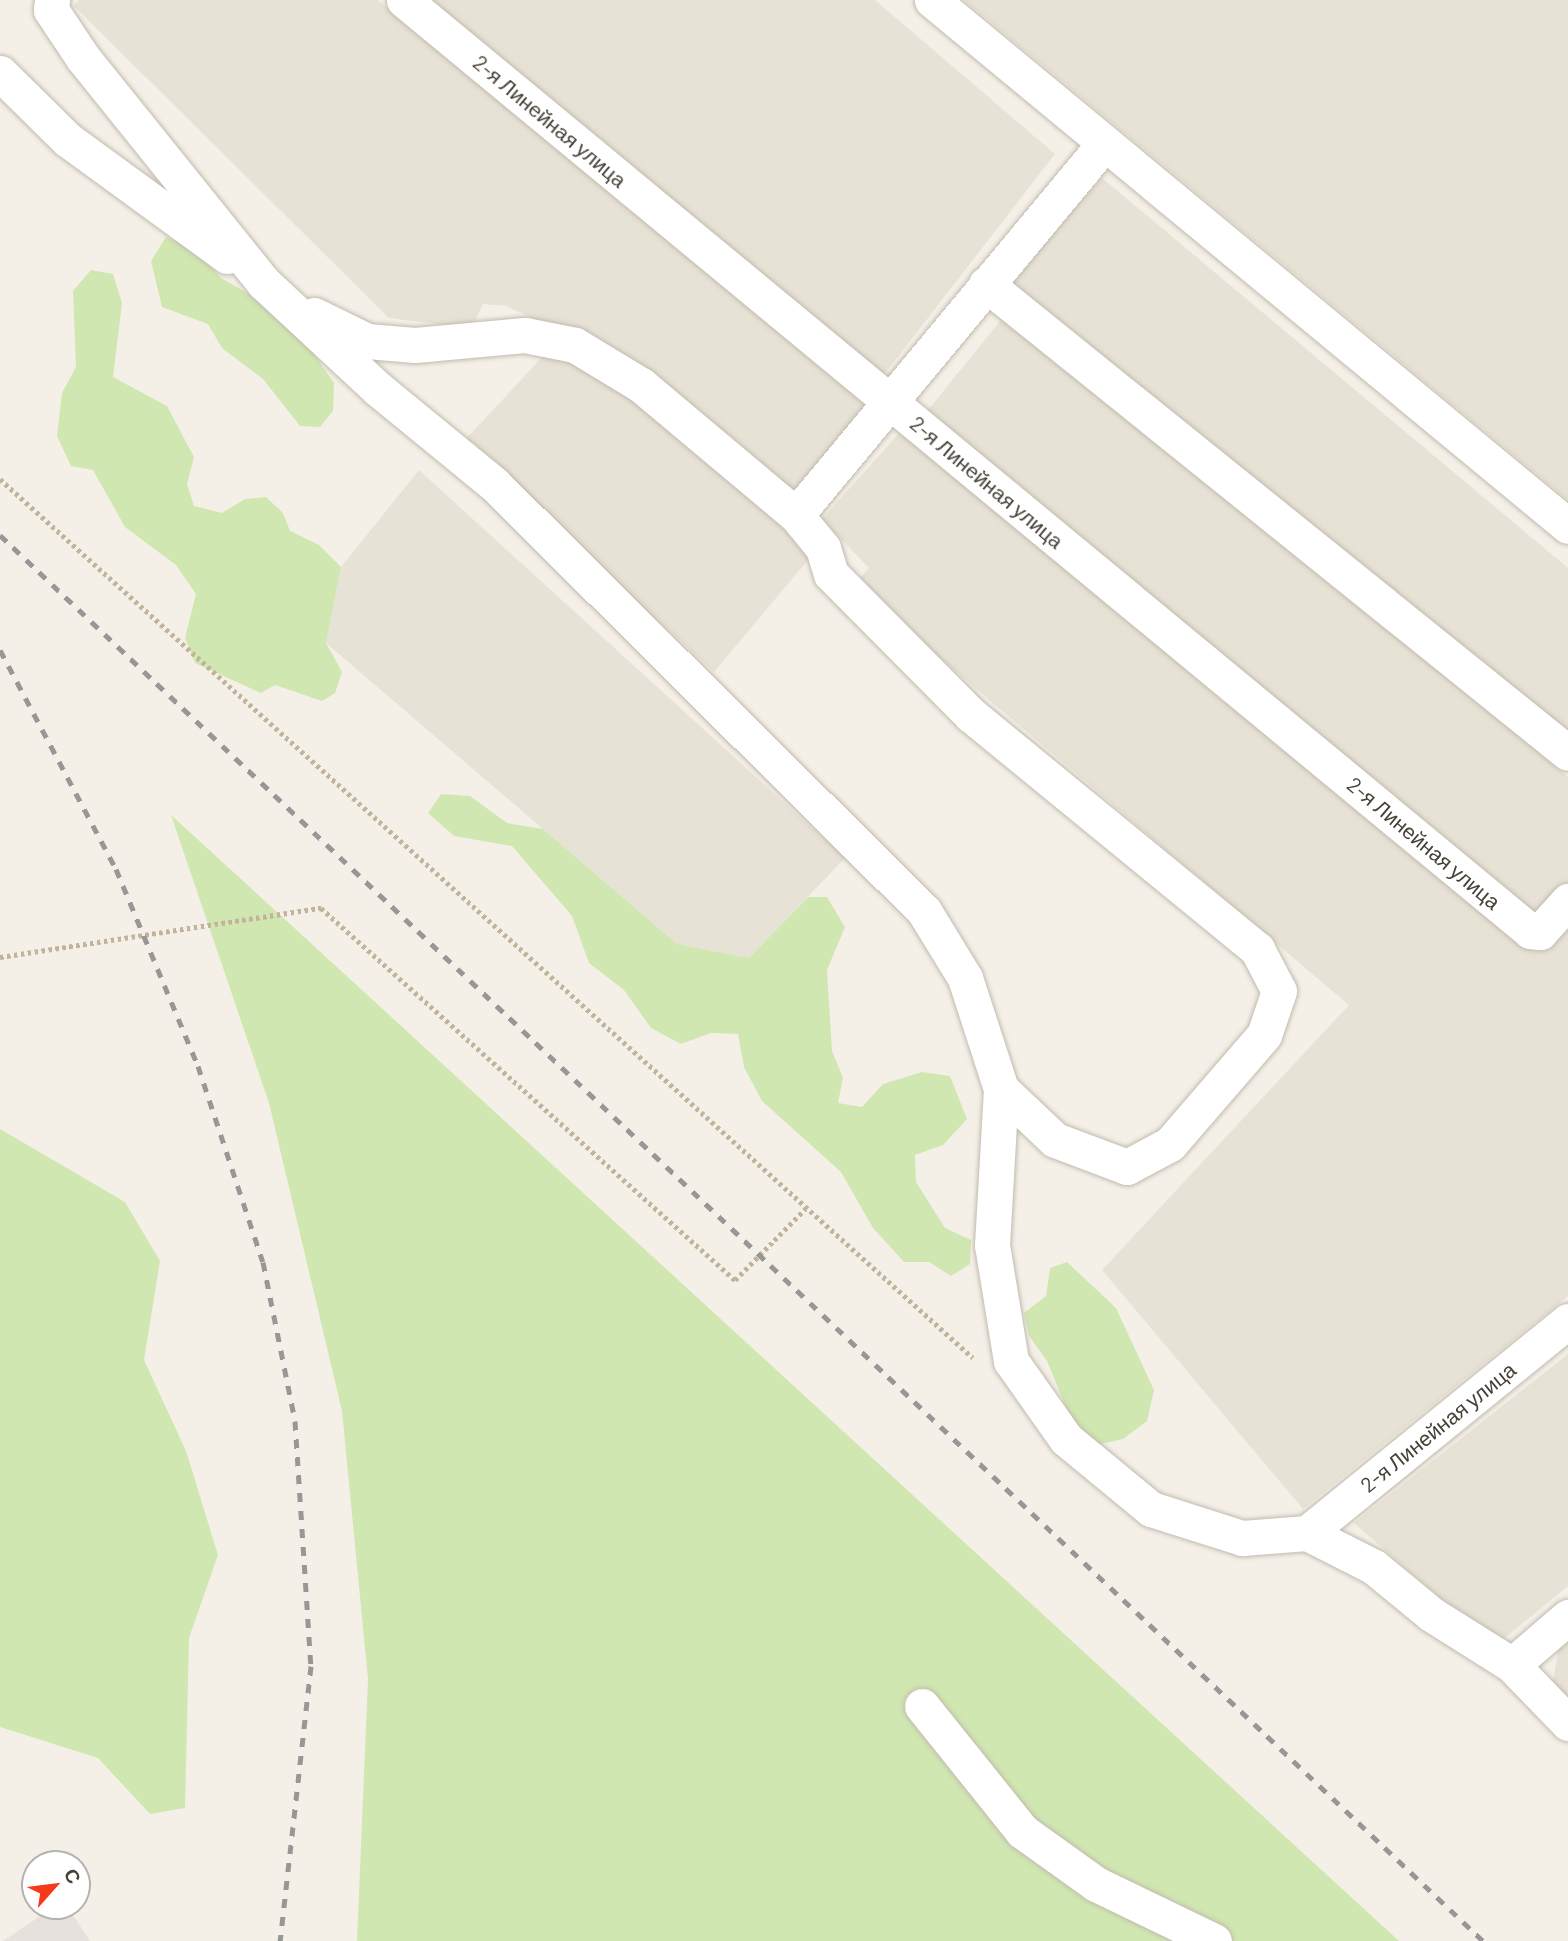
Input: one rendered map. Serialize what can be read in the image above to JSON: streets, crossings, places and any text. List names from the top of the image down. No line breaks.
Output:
{"streets":{"street":["2-я Линейная улица"]},"north":"top right"}
